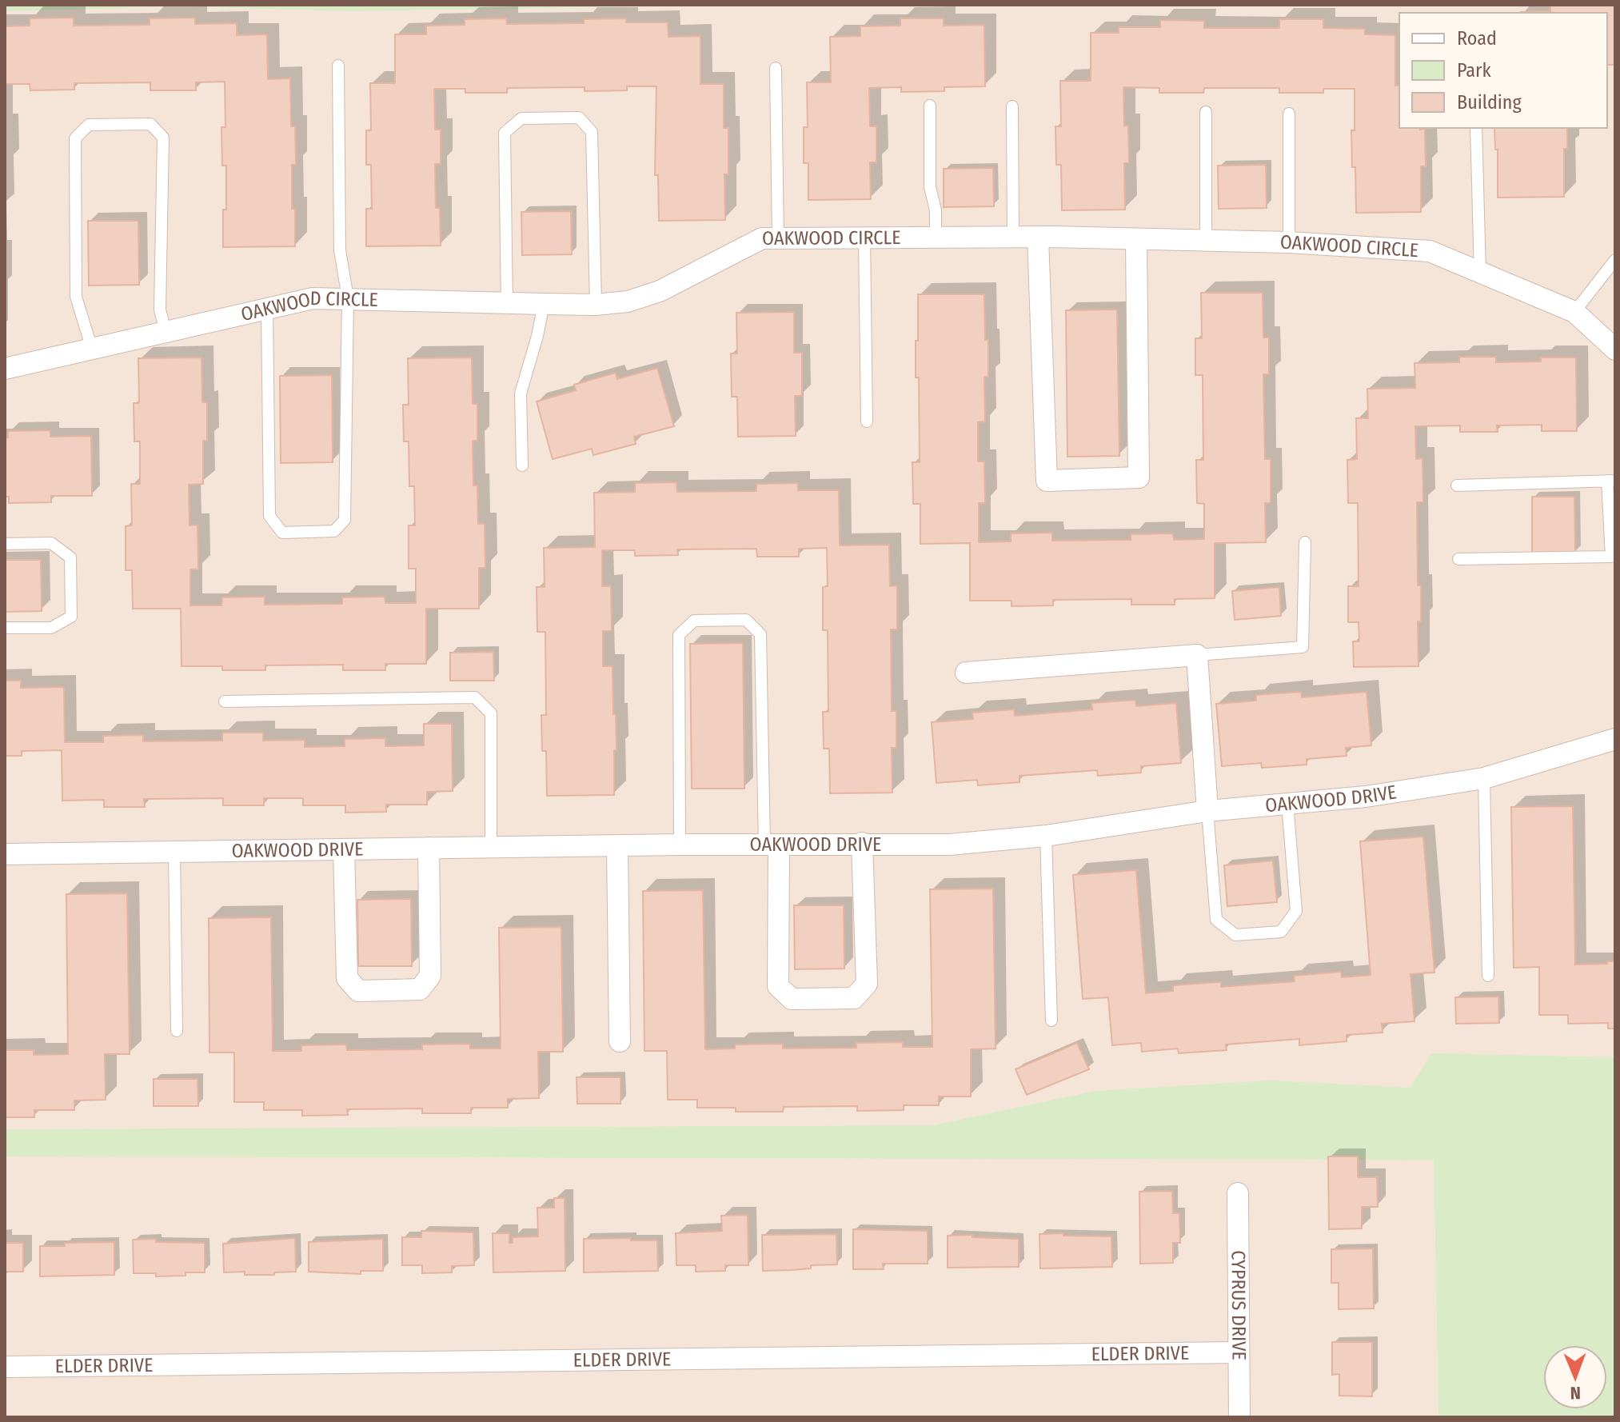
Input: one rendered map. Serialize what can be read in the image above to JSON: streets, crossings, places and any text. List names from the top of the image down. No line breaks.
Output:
{"streets":{"street":["OAKWOOD CIRCLE","OAKWOOD DRIVE","CYPRUS DRIVE","ELDER DRIVE"]},"crossings":[["CYPRUS DRIVE","ELDER DRIVE"]],"legend":["Road","Park","Building"],"north":"bottom"}
